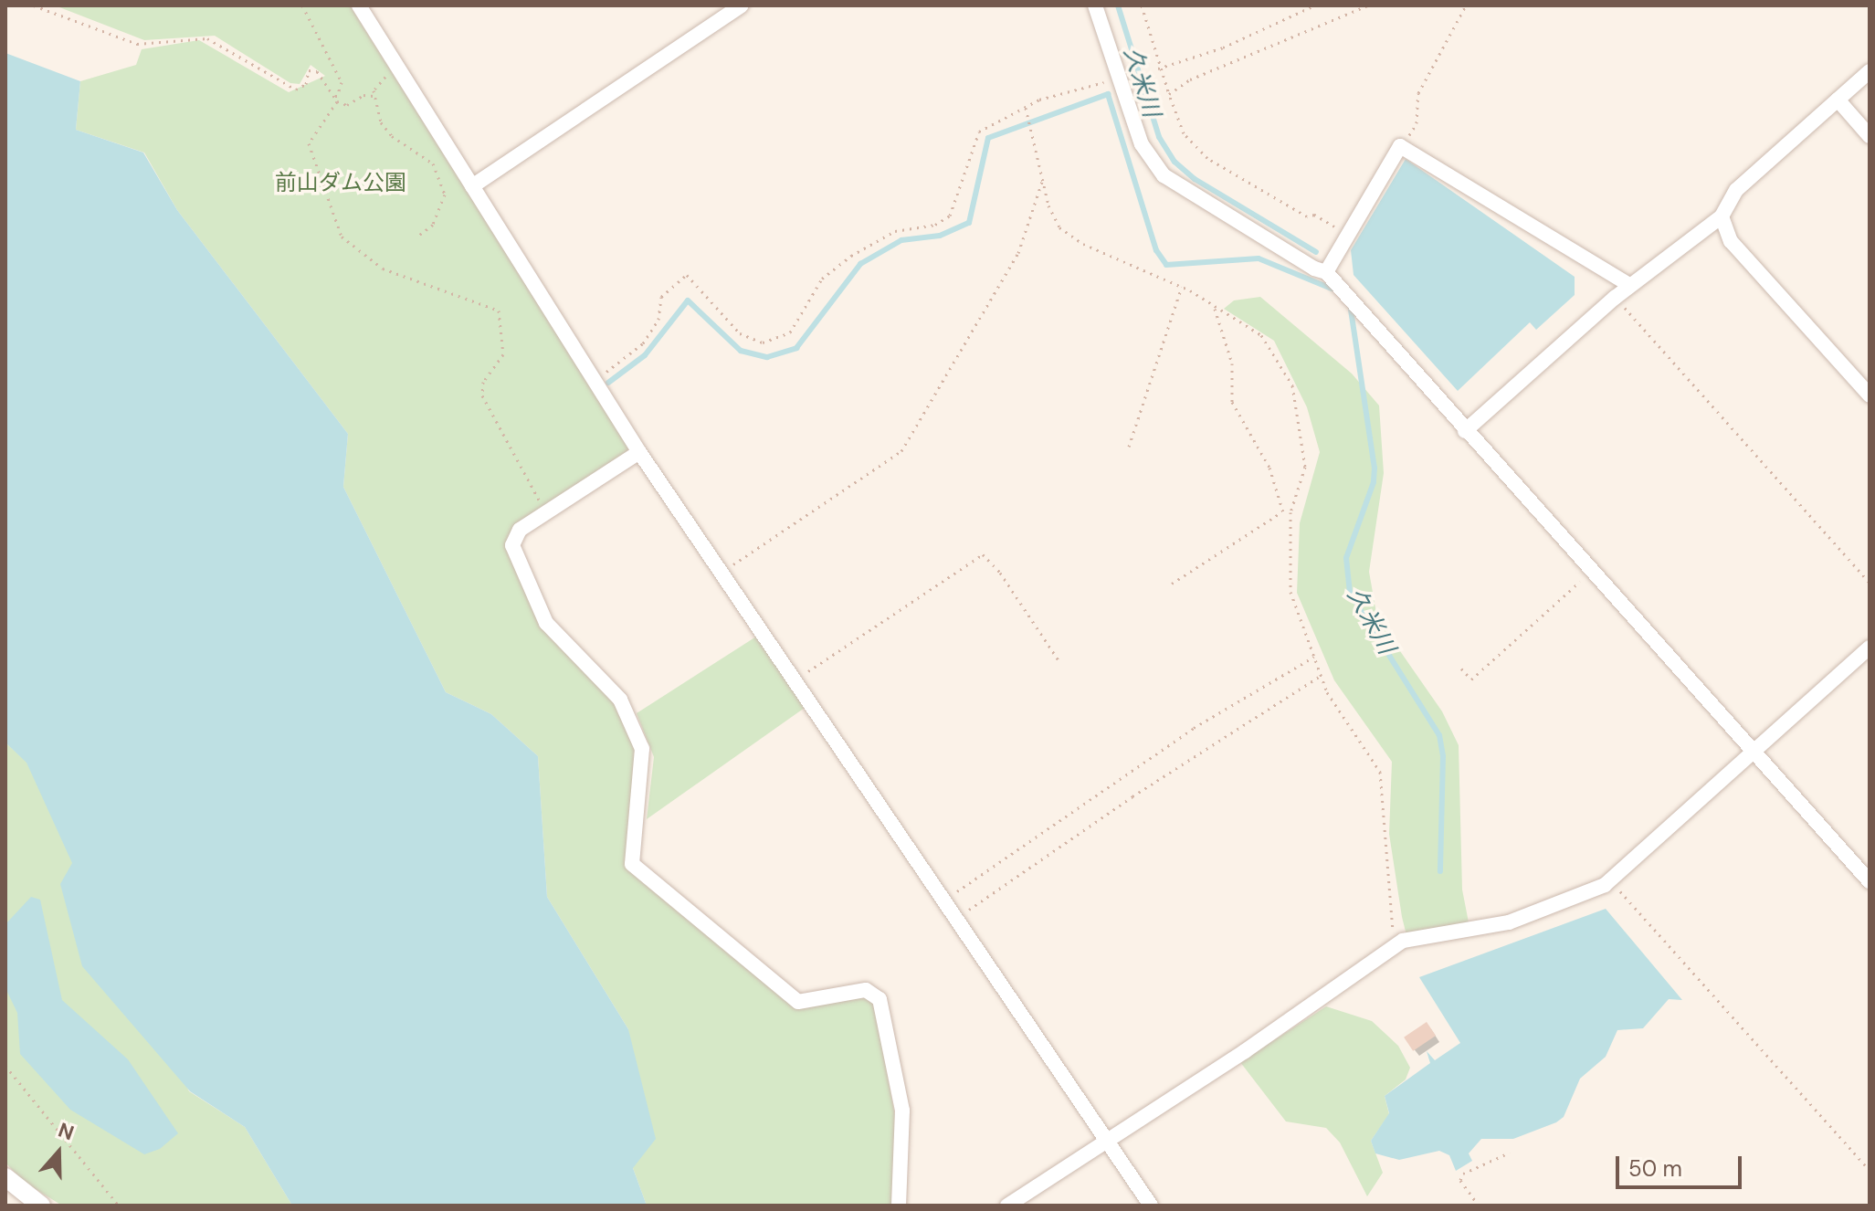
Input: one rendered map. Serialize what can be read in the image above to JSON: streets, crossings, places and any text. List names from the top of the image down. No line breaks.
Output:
{"water":["久米川"],"parks":["前山ダム公園"],"scale_bar":"50 m","north":"top"}
